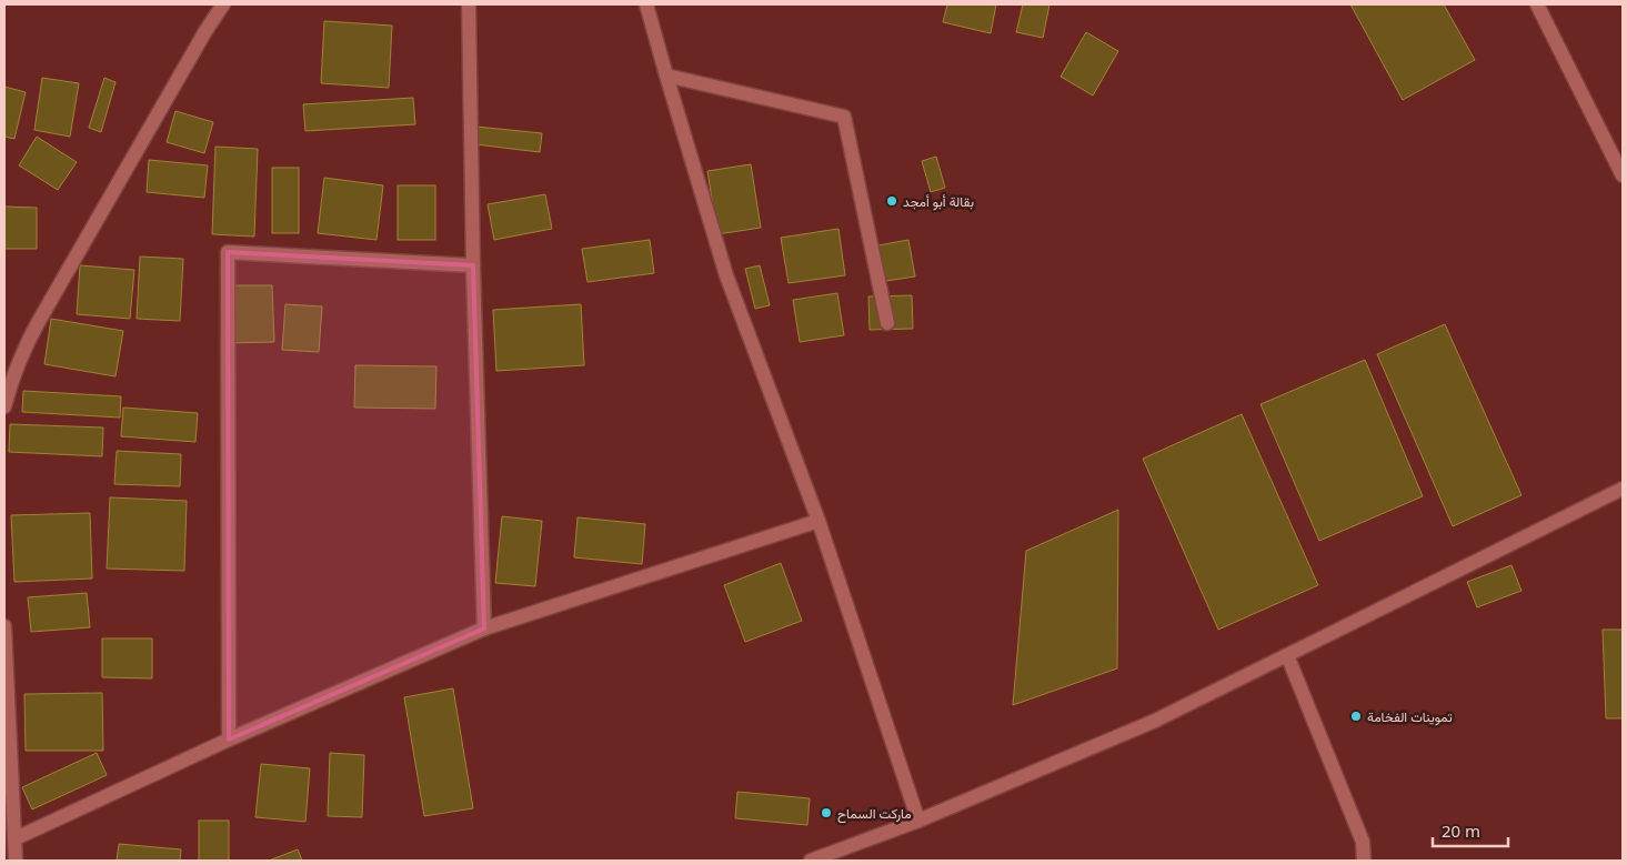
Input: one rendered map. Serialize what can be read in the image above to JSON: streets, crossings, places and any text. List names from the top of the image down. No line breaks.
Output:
{"places":["بقالة أبو أمجد","تموينات الفخامة","ماركت السماح"],"scale_bar":"20 m"}
